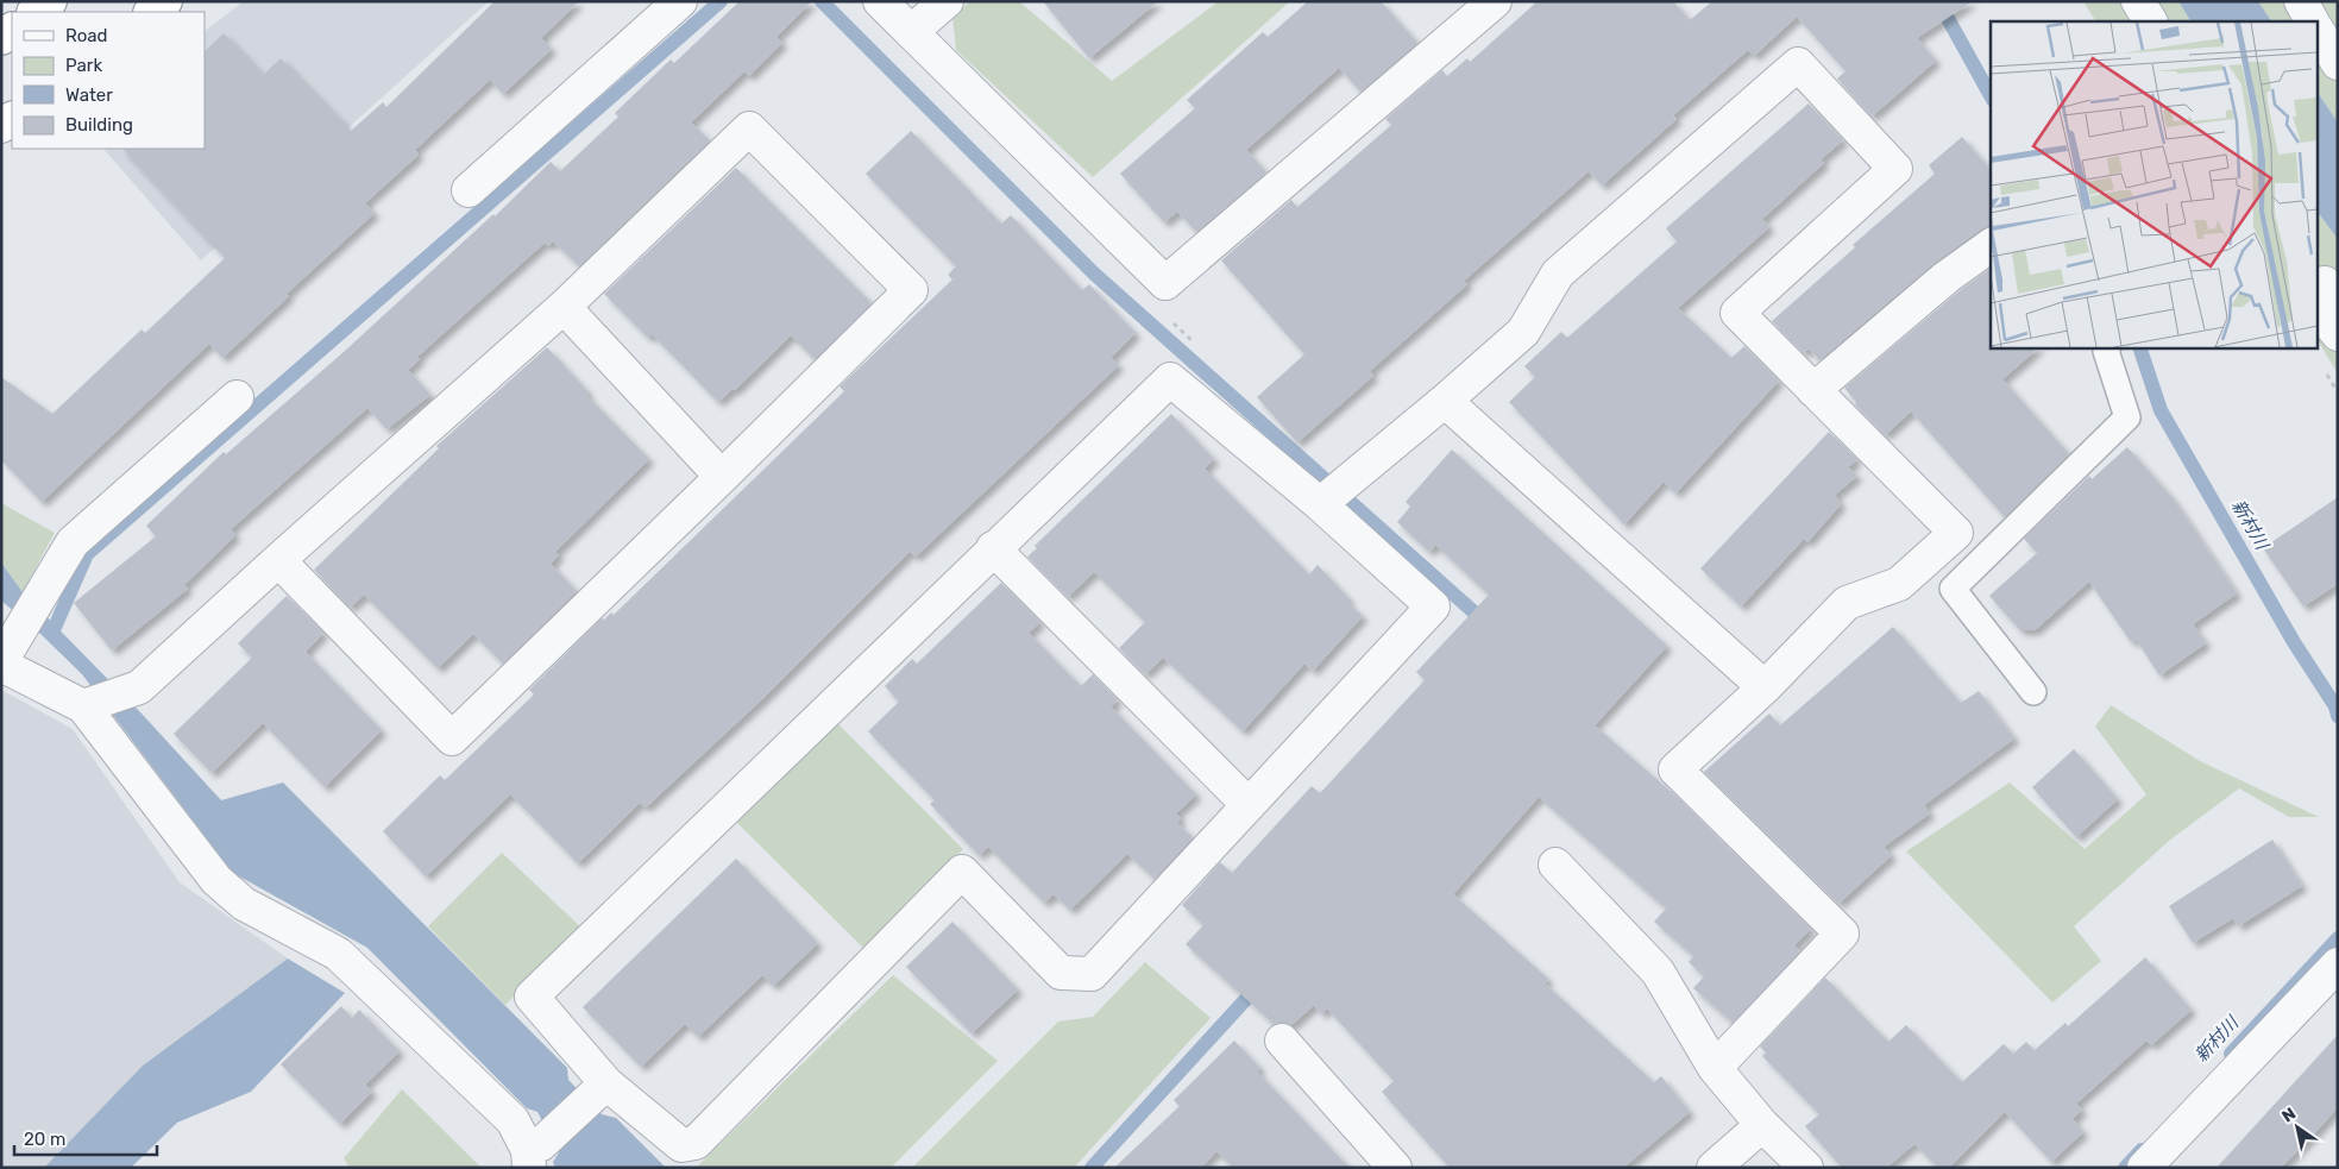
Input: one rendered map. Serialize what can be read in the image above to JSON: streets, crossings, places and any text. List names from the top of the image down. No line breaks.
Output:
{"water":["新村川"],"legend":["Road","Park","Water","Building"],"scale_bar":"20 m","north":"top left"}
